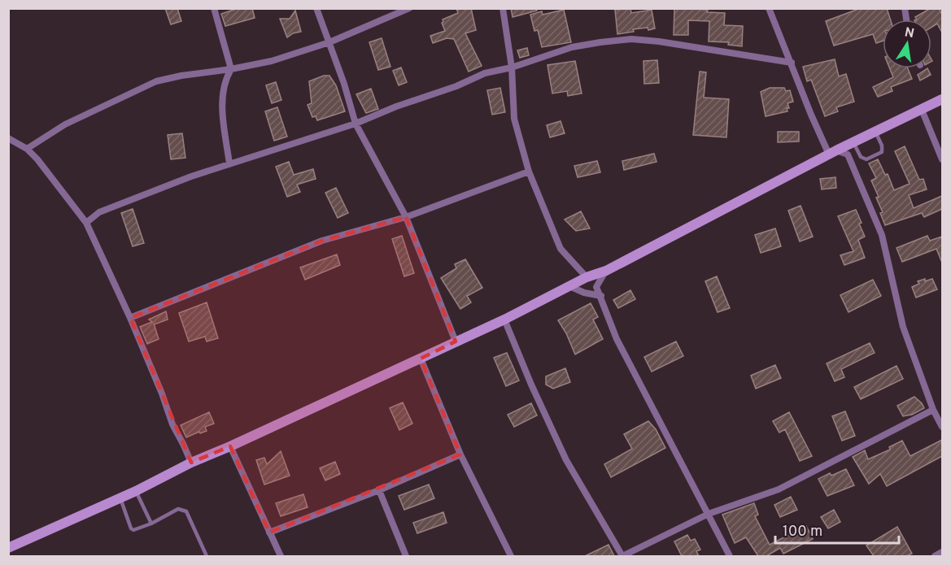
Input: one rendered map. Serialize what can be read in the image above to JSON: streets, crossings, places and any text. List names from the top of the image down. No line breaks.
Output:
{"scale_bar":"100 m","north":"top"}
